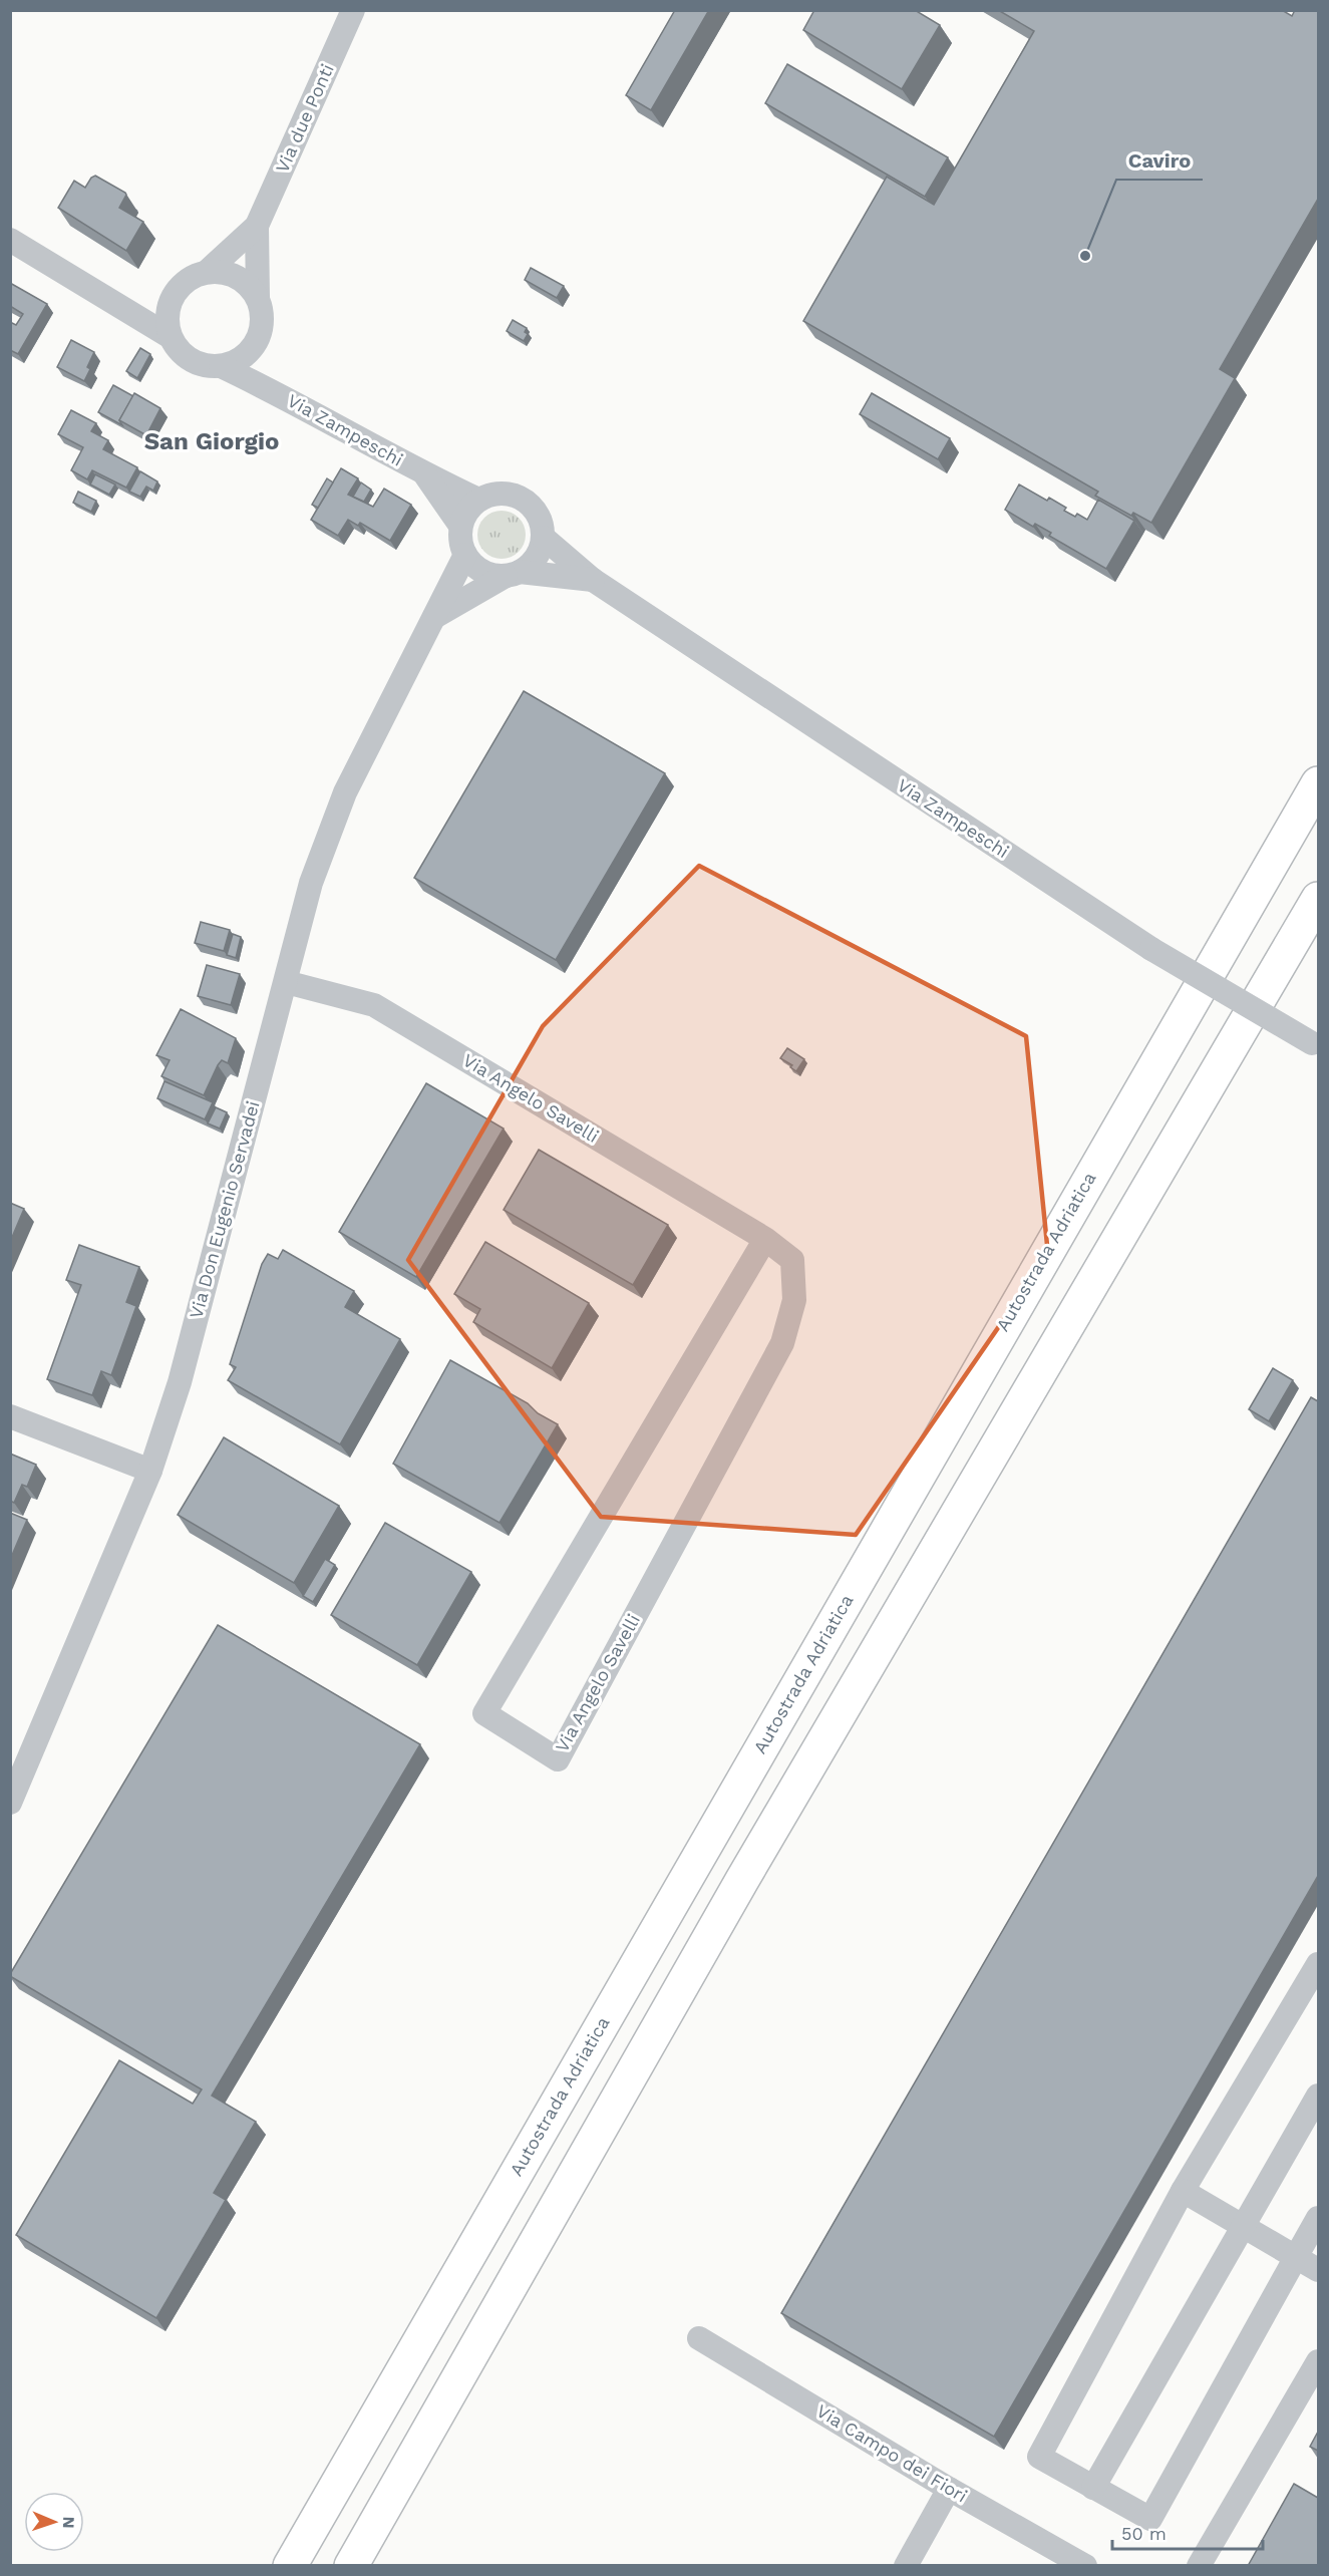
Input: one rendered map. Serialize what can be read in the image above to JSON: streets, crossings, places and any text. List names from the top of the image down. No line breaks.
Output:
{"streets":{"highway":["Autostrada Adriatica"],"street":["Via due Ponti","Via Zampeschi","Via Angelo Savelli","Via Don Eugenio Servadei","Via Campo dei Fiori"]},"crossings":[["Via due Ponti","Via Zampeschi"],["Via Zampeschi","Via Don Eugenio Servadei"],["Via Angelo Savelli","Via Don Eugenio Servadei"]],"districts":["San Giorgio"],"places":["Caviro"],"scale_bar":"50 m","north":"right"}
